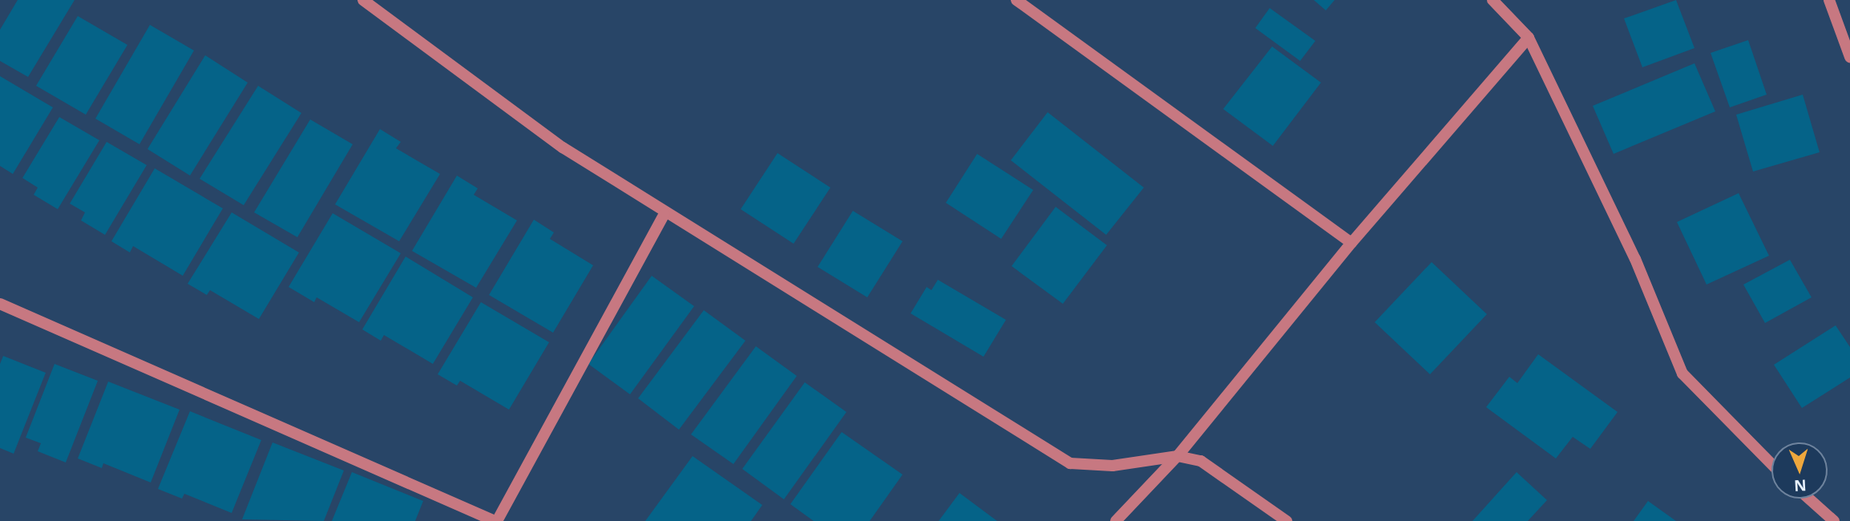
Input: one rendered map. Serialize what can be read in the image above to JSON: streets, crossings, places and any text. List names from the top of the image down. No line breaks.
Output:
{"north":"bottom"}
